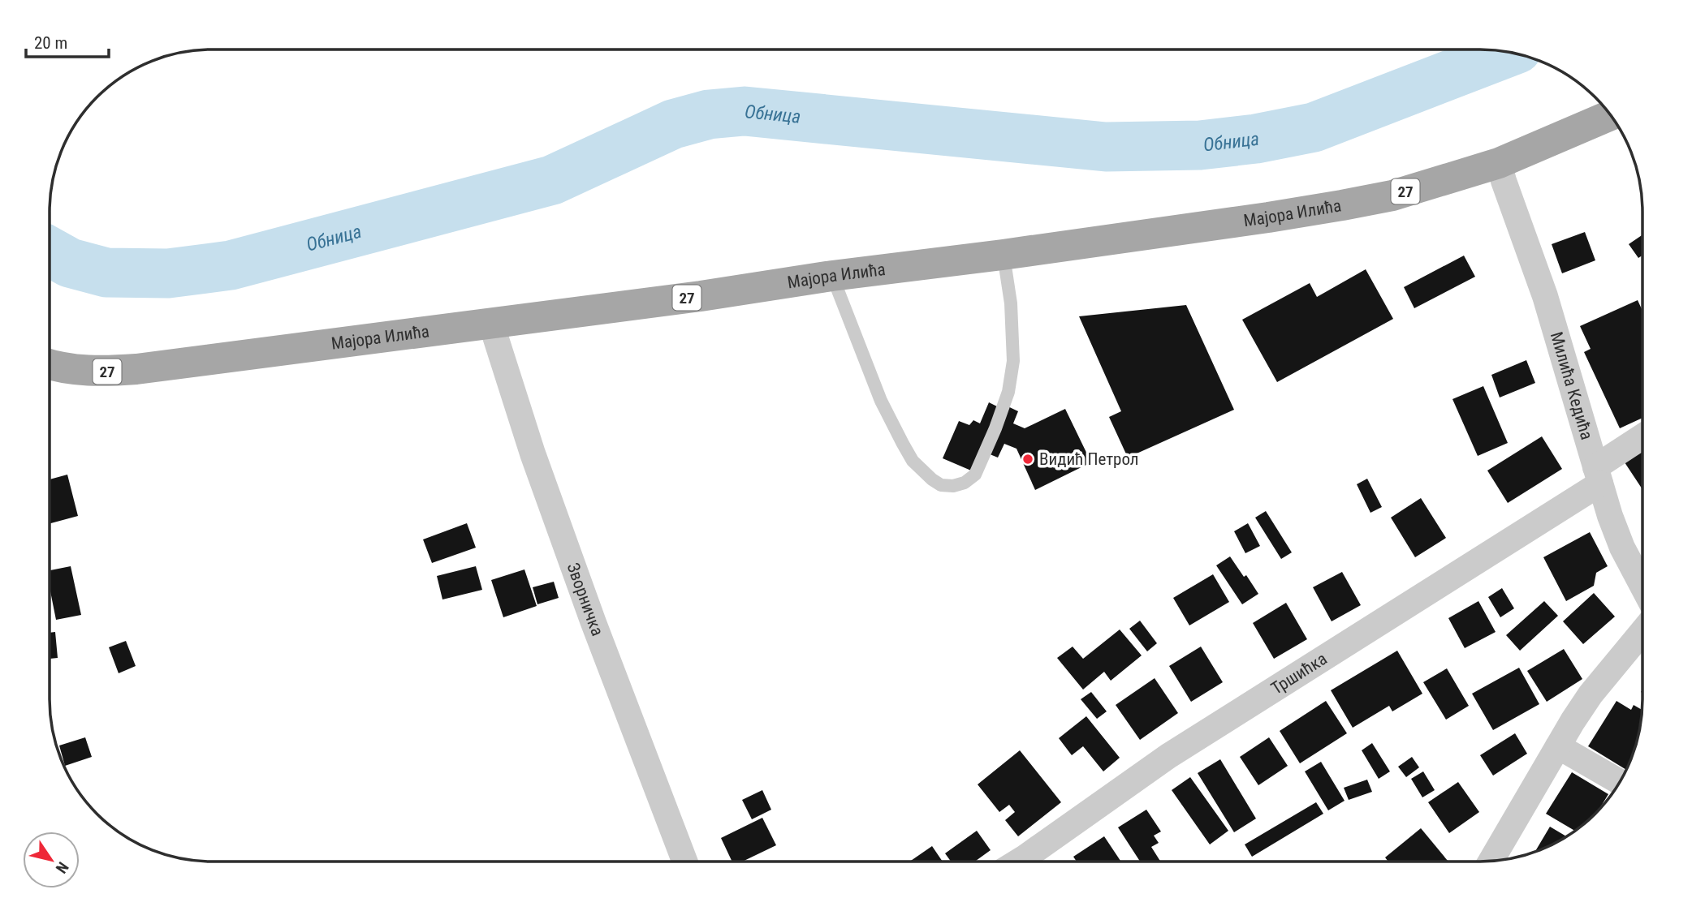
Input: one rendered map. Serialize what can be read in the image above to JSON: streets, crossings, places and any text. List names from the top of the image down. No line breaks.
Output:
{"streets":{"main road":["27","Мајора Илића"],"street":["Милића Кедића","Зворничка","Тршићка"]},"crossings":[["Мајора Илића","Милића Кедића"],["Мајора Илића","Зворничка"],["Милића Кедића","Тршићка"]],"water":["Обница"],"places":["Видић Петрол"],"scale_bar":"20 m","north":"bottom right"}
